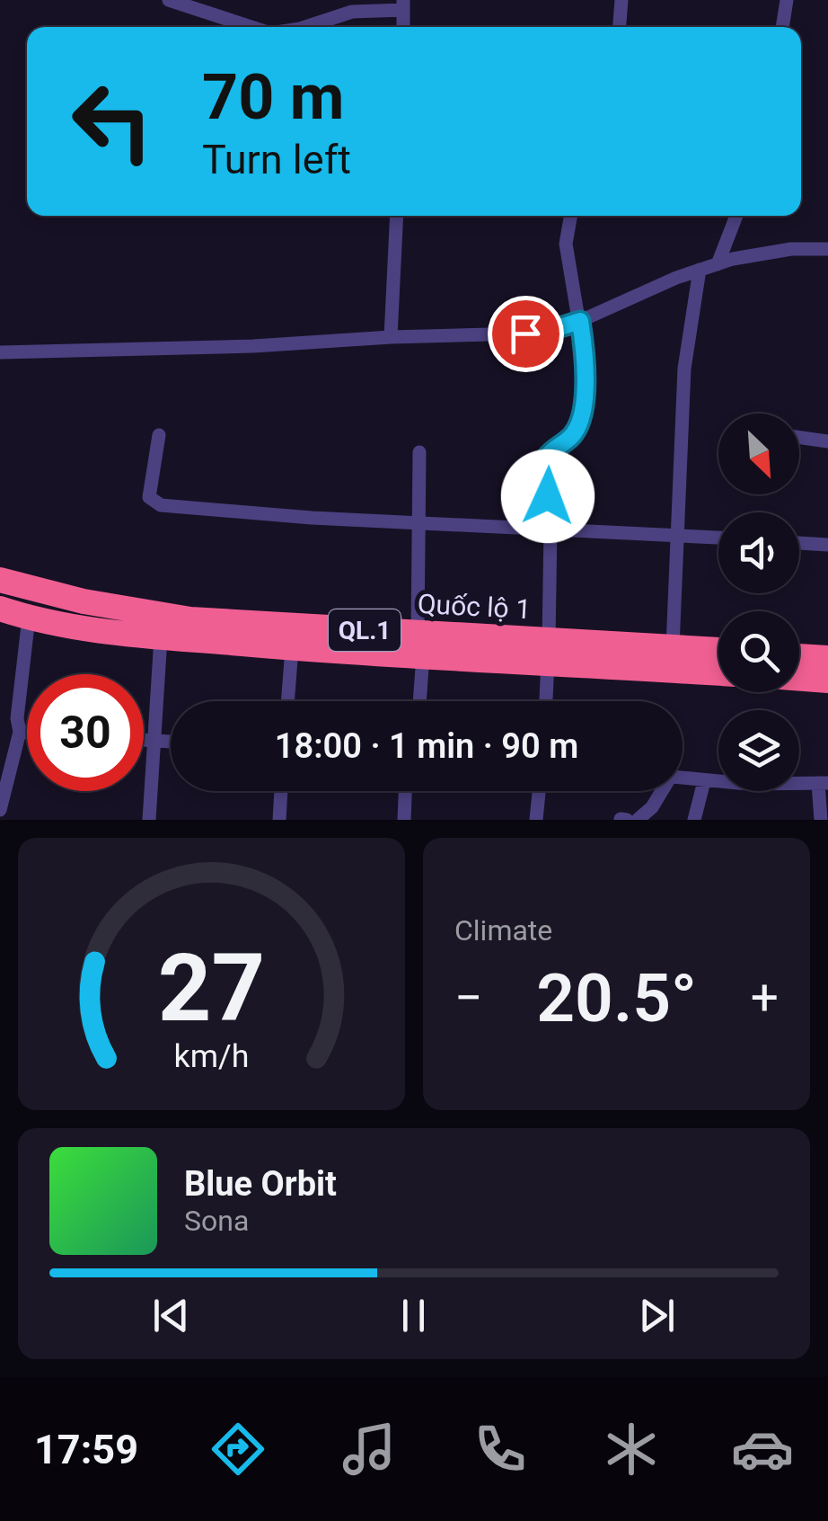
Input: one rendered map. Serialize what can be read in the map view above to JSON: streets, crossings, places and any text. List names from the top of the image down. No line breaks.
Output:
{"streets":{"highway":["Quốc lộ 1","QL.1"]},"north":"bottom right","page":{"turn":["70 m","Turn left"],"limit":"30","trip":"18:00 · 1 min · 90 m","tile":"Climate","heat":["−","20.5°","+"],"song":["Blue Orbit","Sona"],"tabs":"17:59","gauge":["27","km/h"]}}
